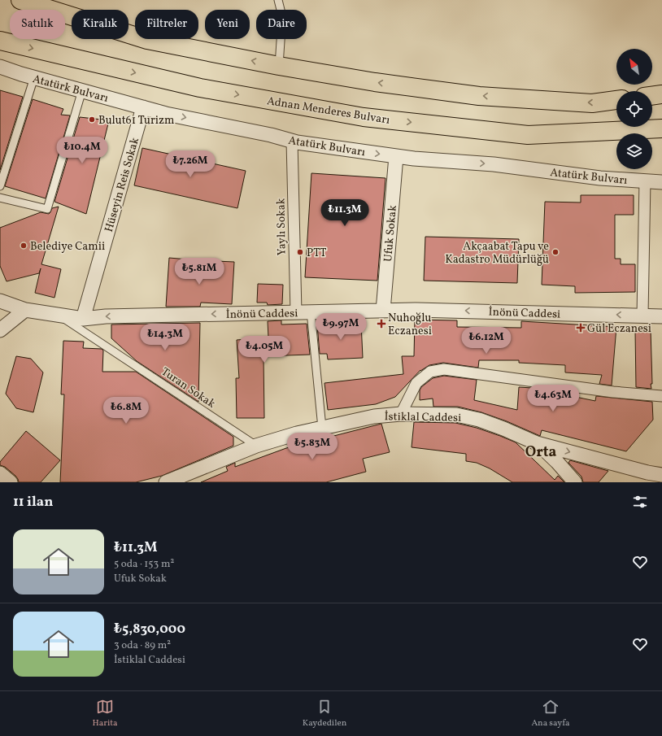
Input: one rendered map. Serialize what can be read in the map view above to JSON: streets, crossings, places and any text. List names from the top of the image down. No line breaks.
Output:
{"streets":{"highway":["Adnan Menderes Bulvarı"],"street":["Atatürk Bulvarı","Hüseyin Reis Sokak","Yaylı Sokak","Ufuk Sokak","İnönü Caddesi","İstiklal Caddesi"],"lane":["Turan Sokak"]},"crossings":[["Atatürk Bulvarı","Hüseyin Reis Sokak"],["Atatürk Bulvarı","Yaylı Sokak"],["Atatürk Bulvarı","Ufuk Sokak"],["Hüseyin Reis Sokak","İnönü Caddesi"],["Yaylı Sokak","İnönü Caddesi"],["Ufuk Sokak","İnönü Caddesi"],["İnönü Caddesi","Turan Sokak"],["Turan Sokak","İstiklal Caddesi"]],"one_way":["Atatürk Bulvarı"],"districts":["Orta"],"places":{"other":["Bulut61 Turizm","Belediye Camii","PTT","Akçaabat Tapu ve Kadastro Müdürlüğü"],"health":["Nuhoğlu Eczanesi","Gül Eczanesi"]},"north":"top left","page":{"chip":["Satılık","Kiralık","Filtreler","Yeni","Daire"],"price":["₺10.4M","₺7.26M","₺11.3M","₺5.81M","₺9.97M","₺14.3M","₺6.12M","₺4.05M","₺4.63M","₺6.8M","₺5.83M"],"heading":"11 ilan","list":[{"name":"₺11.3M","note":"5 oda · 153 m² · Ufuk Sokak"},{"name":"₺5,830,000","note":"3 oda · 89 m² · İstiklal Caddesi"}],"tabs":["Harita","Kaydedilen","Ana sayfa"]}}
